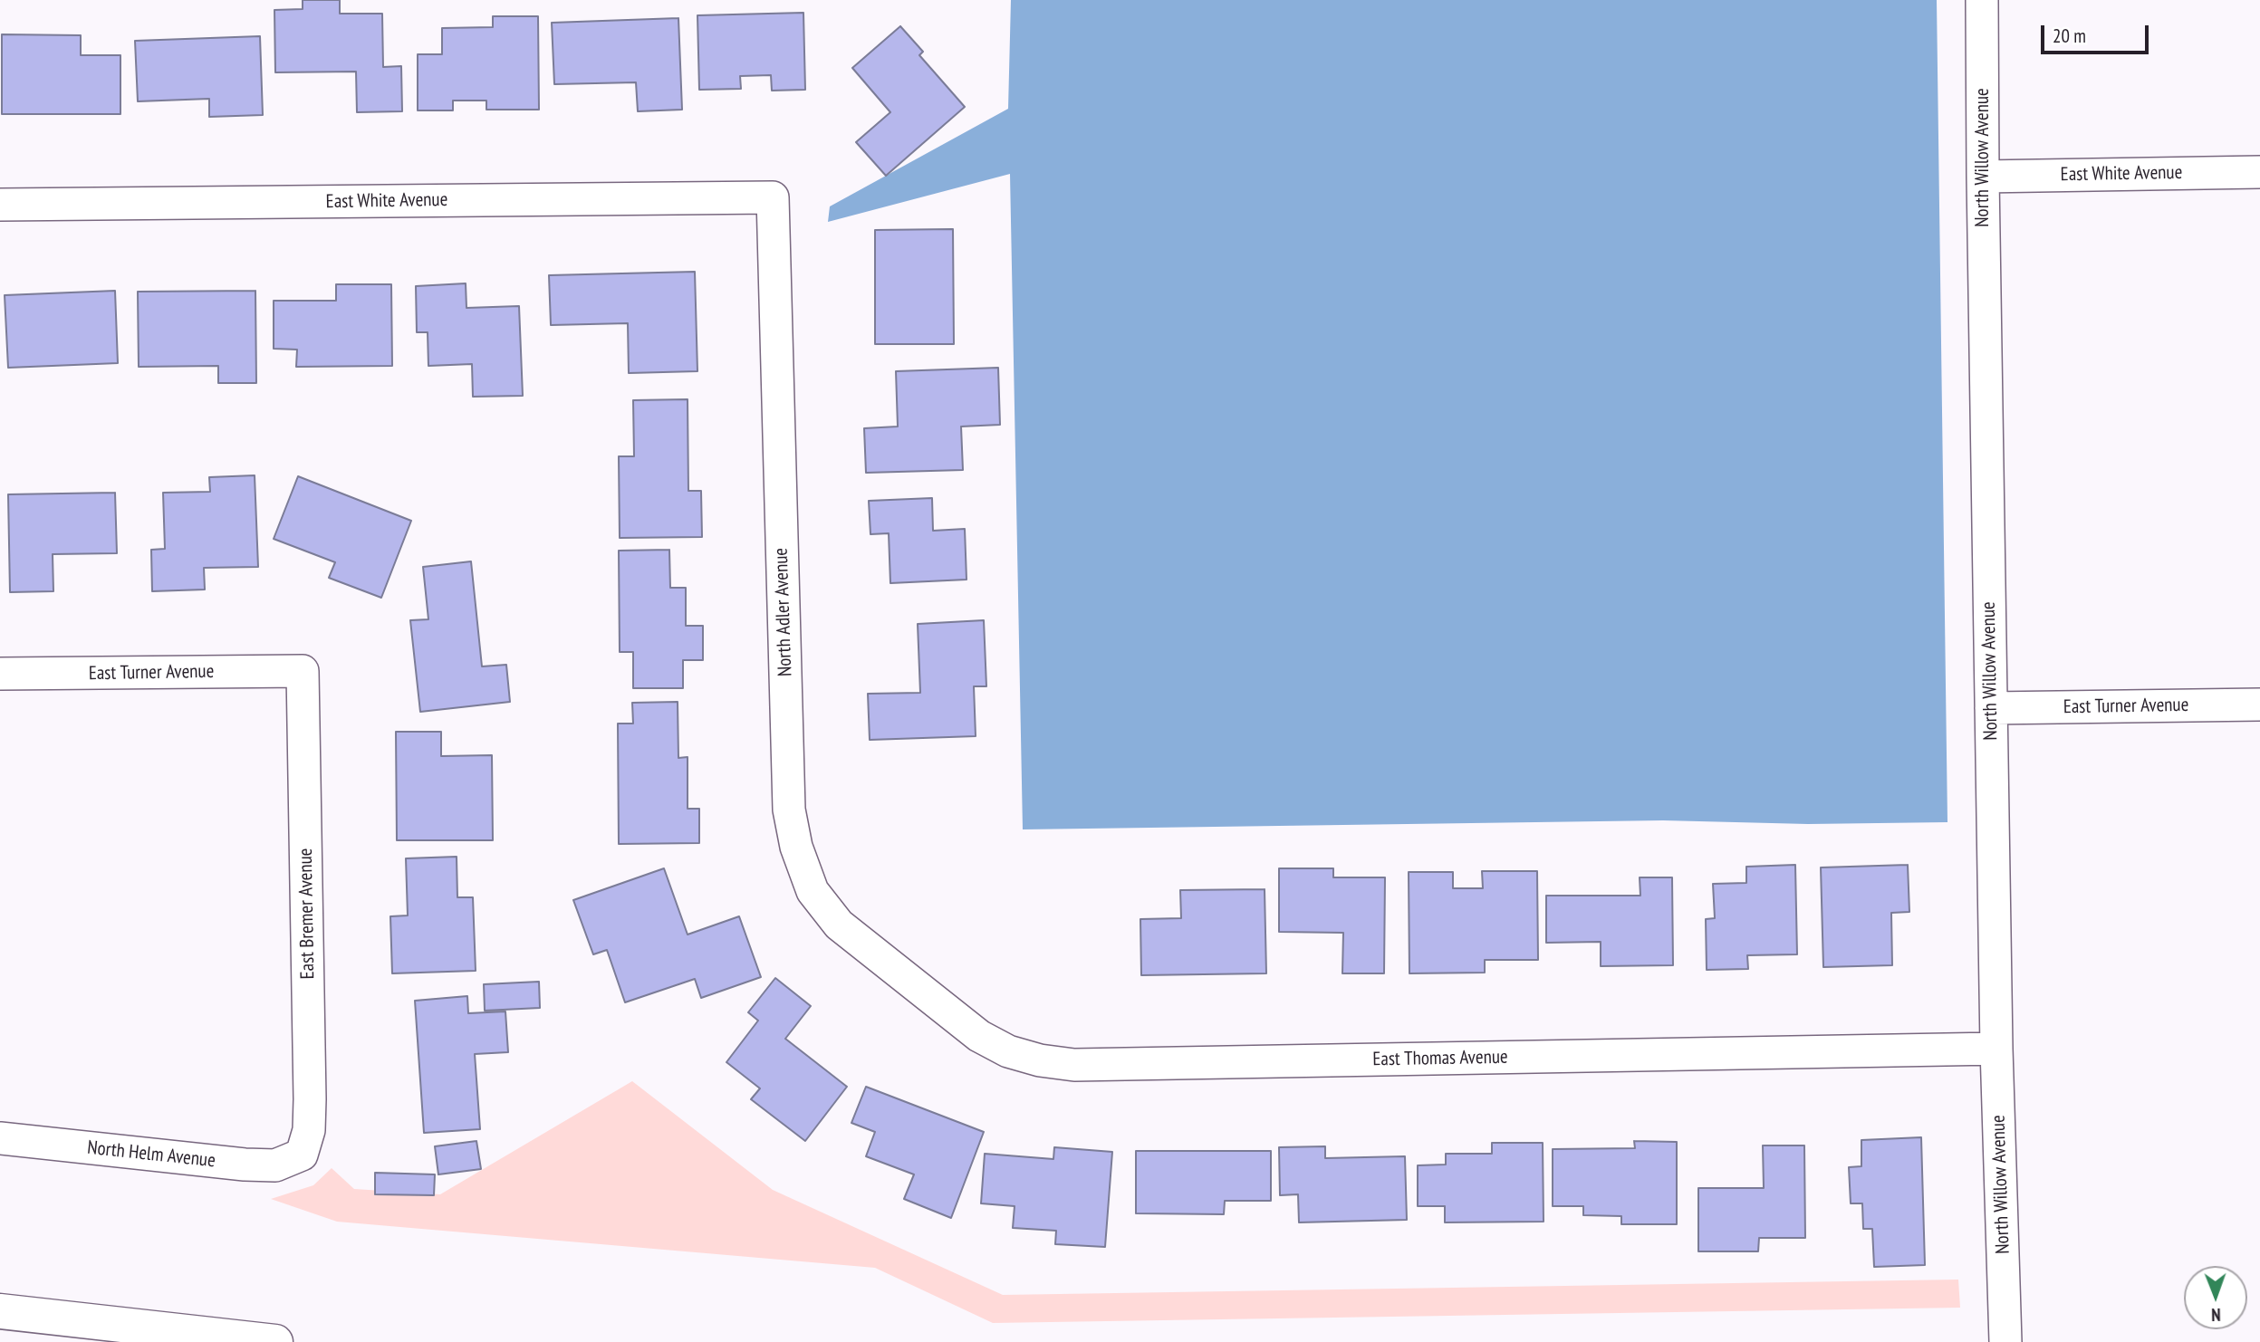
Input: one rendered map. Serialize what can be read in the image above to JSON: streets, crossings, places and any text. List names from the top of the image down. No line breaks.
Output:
{"streets":{"street":["North Willow Avenue","East White Avenue","North Adler Avenue","East Turner Avenue","East Bremer Avenue","East Thomas Avenue","North Helm Avenue"]},"crossings":[["North Willow Avenue","East White Avenue"],["North Willow Avenue","East Turner Avenue"],["North Willow Avenue","East Thomas Avenue"],["East White Avenue","North Adler Avenue"],["North Adler Avenue","East Thomas Avenue"],["East Turner Avenue","East Bremer Avenue"],["East Bremer Avenue","North Helm Avenue"]],"scale_bar":"20 m","north":"bottom"}
